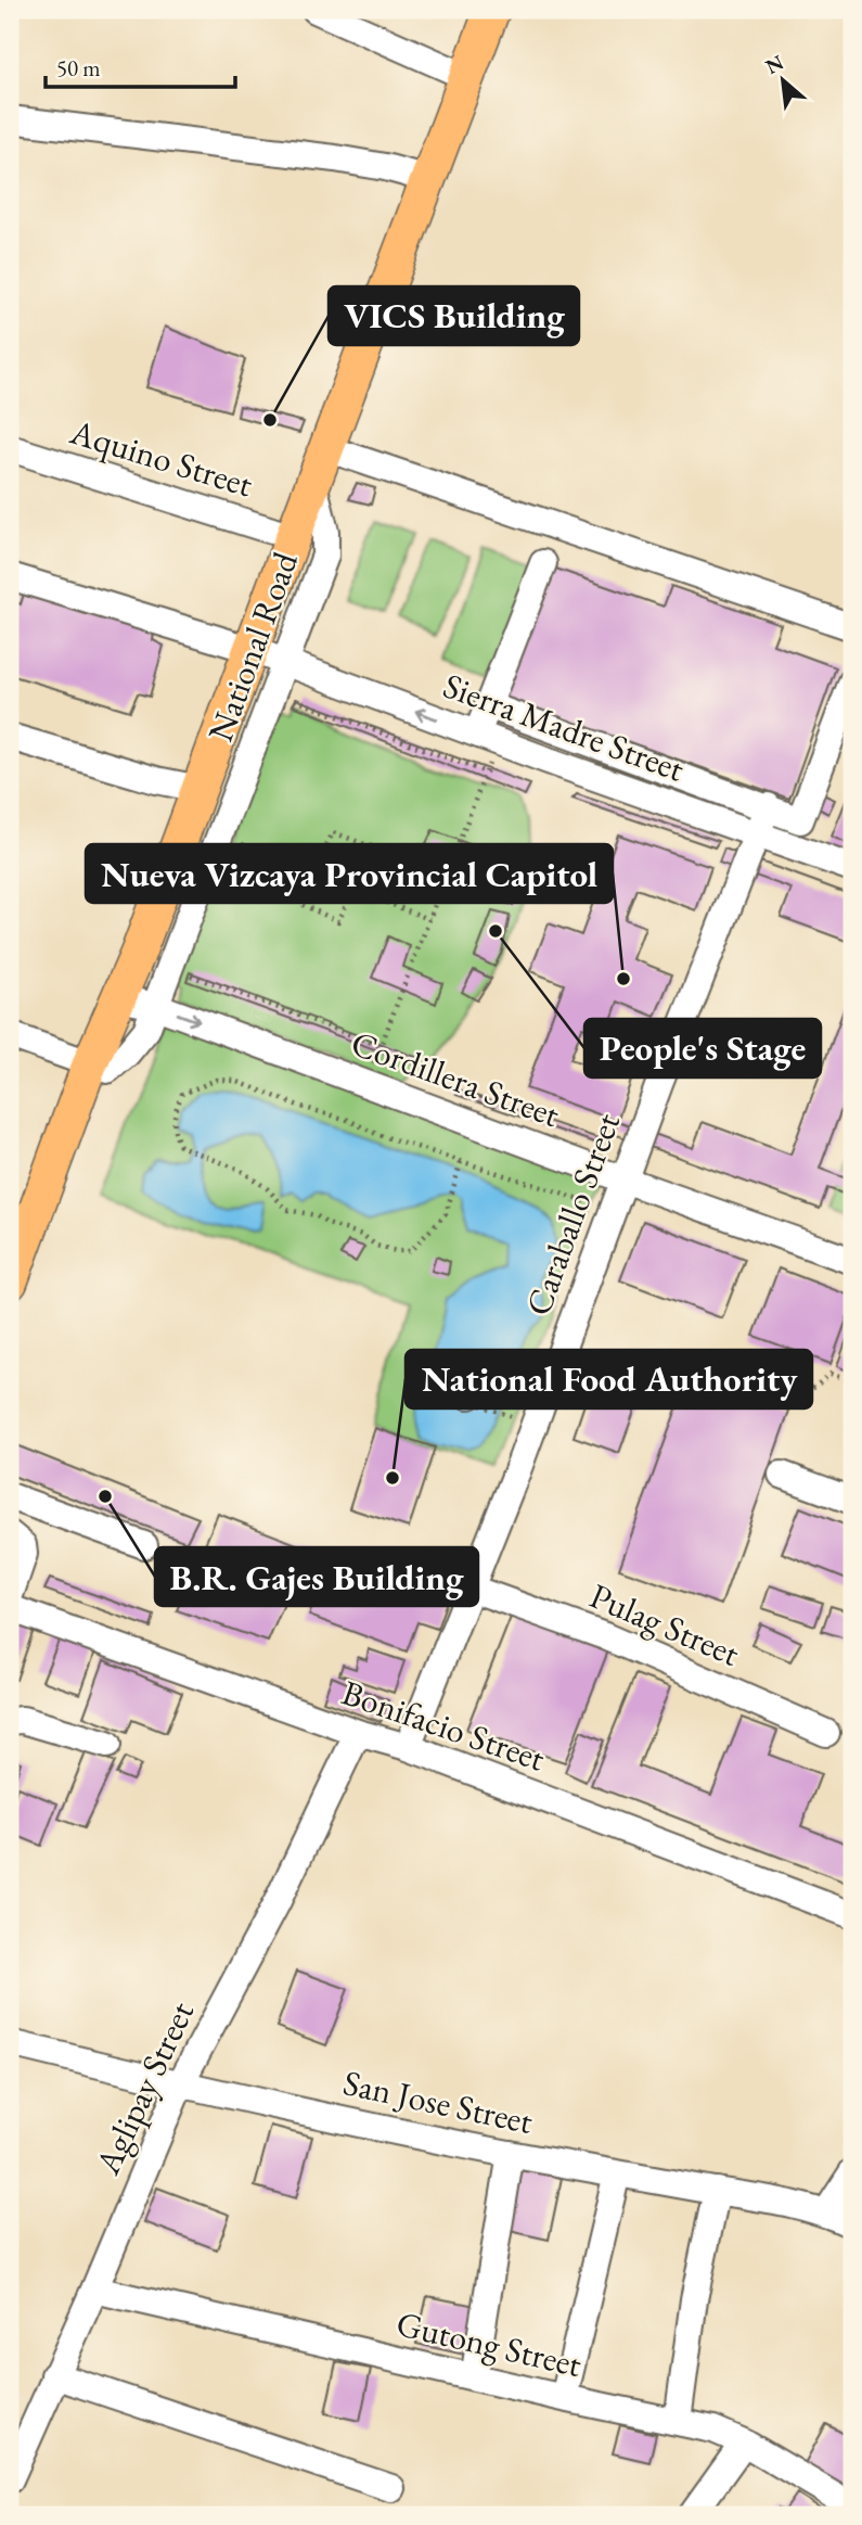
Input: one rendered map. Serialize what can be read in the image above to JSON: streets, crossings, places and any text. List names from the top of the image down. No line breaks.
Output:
{"streets":{"main road":["National Road"],"street":["Aquino Street","Sierra Madre Street","Cordillera Street","Caraballo Street","Pulag Street","Bonifacio Street","Aglipay Street","San Jose Street","Gutong Street"]},"crossings":[["Aquino Street","National Road"],["National Road","Sierra Madre Street"],["National Road","Cordillera Street"],["Sierra Madre Street","Caraballo Street"],["Cordillera Street","Caraballo Street"],["Caraballo Street","Pulag Street"],["Caraballo Street","Bonifacio Street"],["Bonifacio Street","Aglipay Street"],["Aglipay Street","San Jose Street"],["Aglipay Street","Gutong Street"]],"places":["VICS Building","People's Stage","Nueva Vizcaya Provincial Capitol","National Food Authority","B.R. Gajes Building"],"scale_bar":"50 m","north":"top left"}
